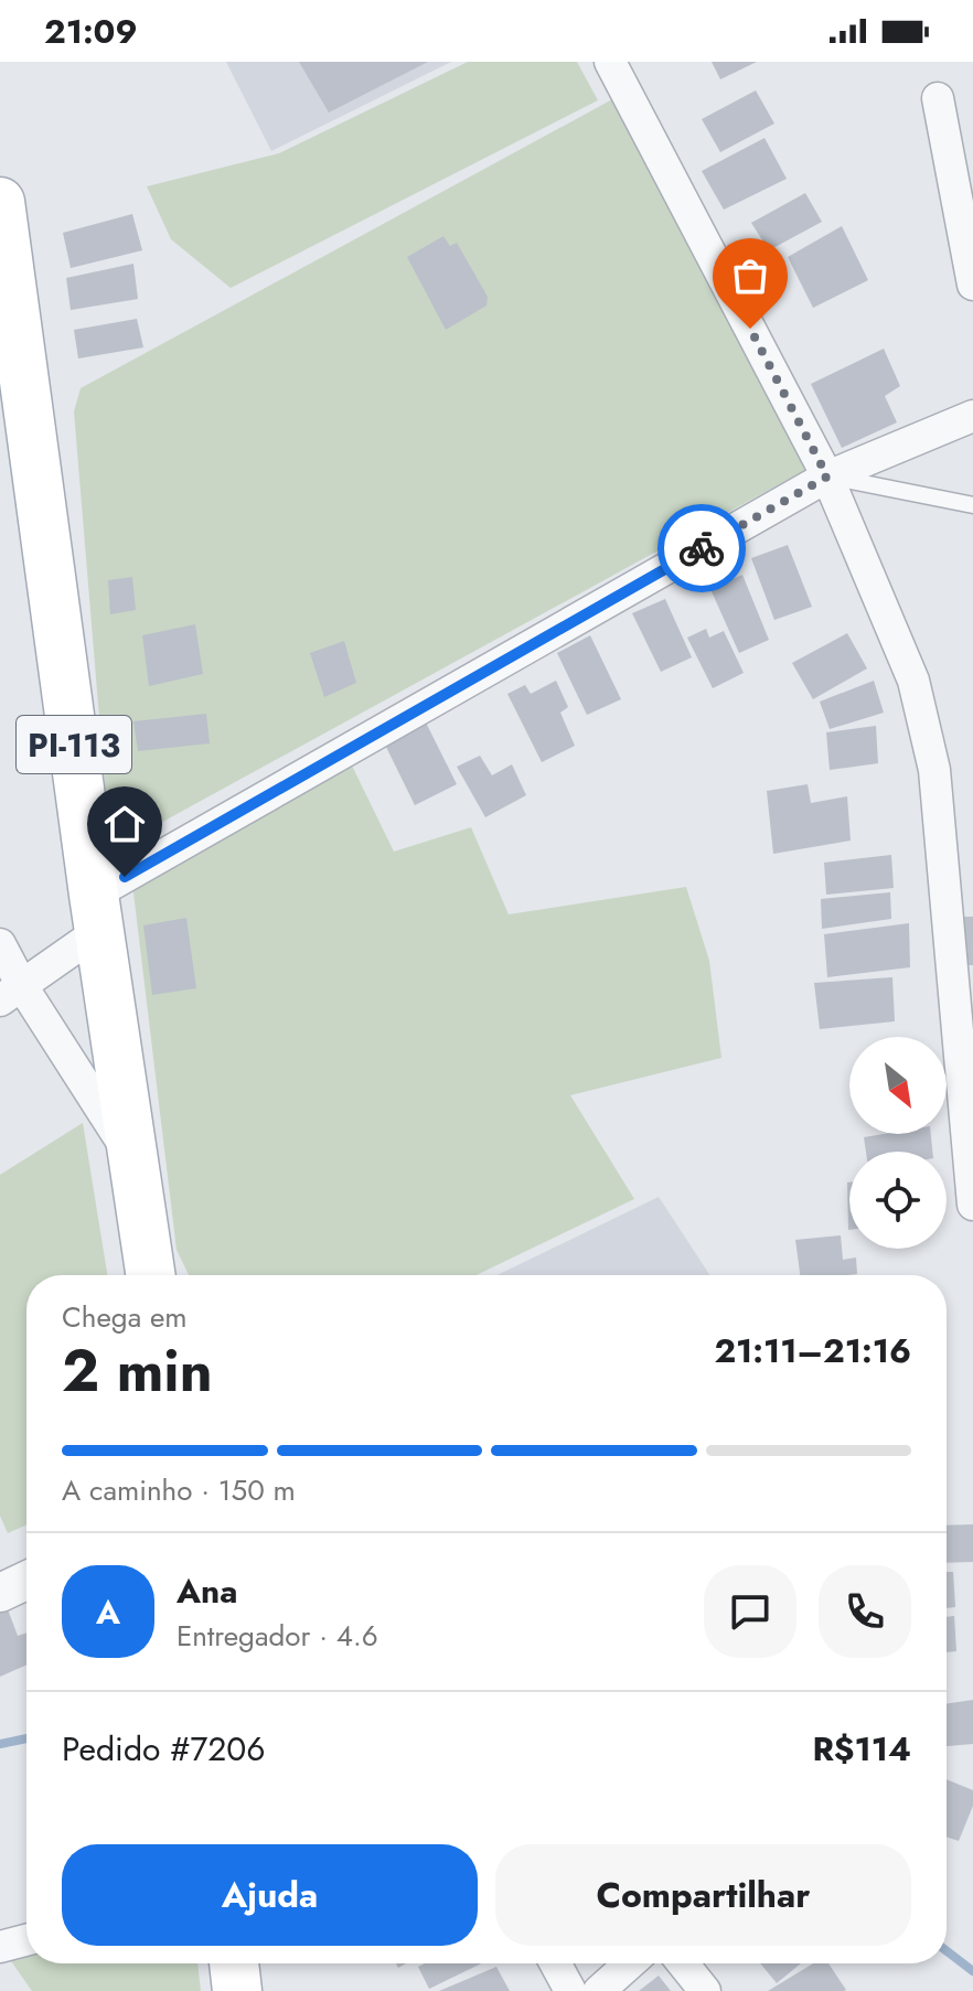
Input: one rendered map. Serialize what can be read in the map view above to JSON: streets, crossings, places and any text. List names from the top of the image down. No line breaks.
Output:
{"streets":{"main road":["PI-113"]},"north":"bottom right","page":{"status":"21:09","heading":["2 min","Chega em","21:11–21:16"],"panel":["Ana","Entregador · 4.6","Pedido #7206","R$114"],"bar":"A caminho · 150 m","round":"A","buttons":["Ajuda","Compartilhar"]}}
